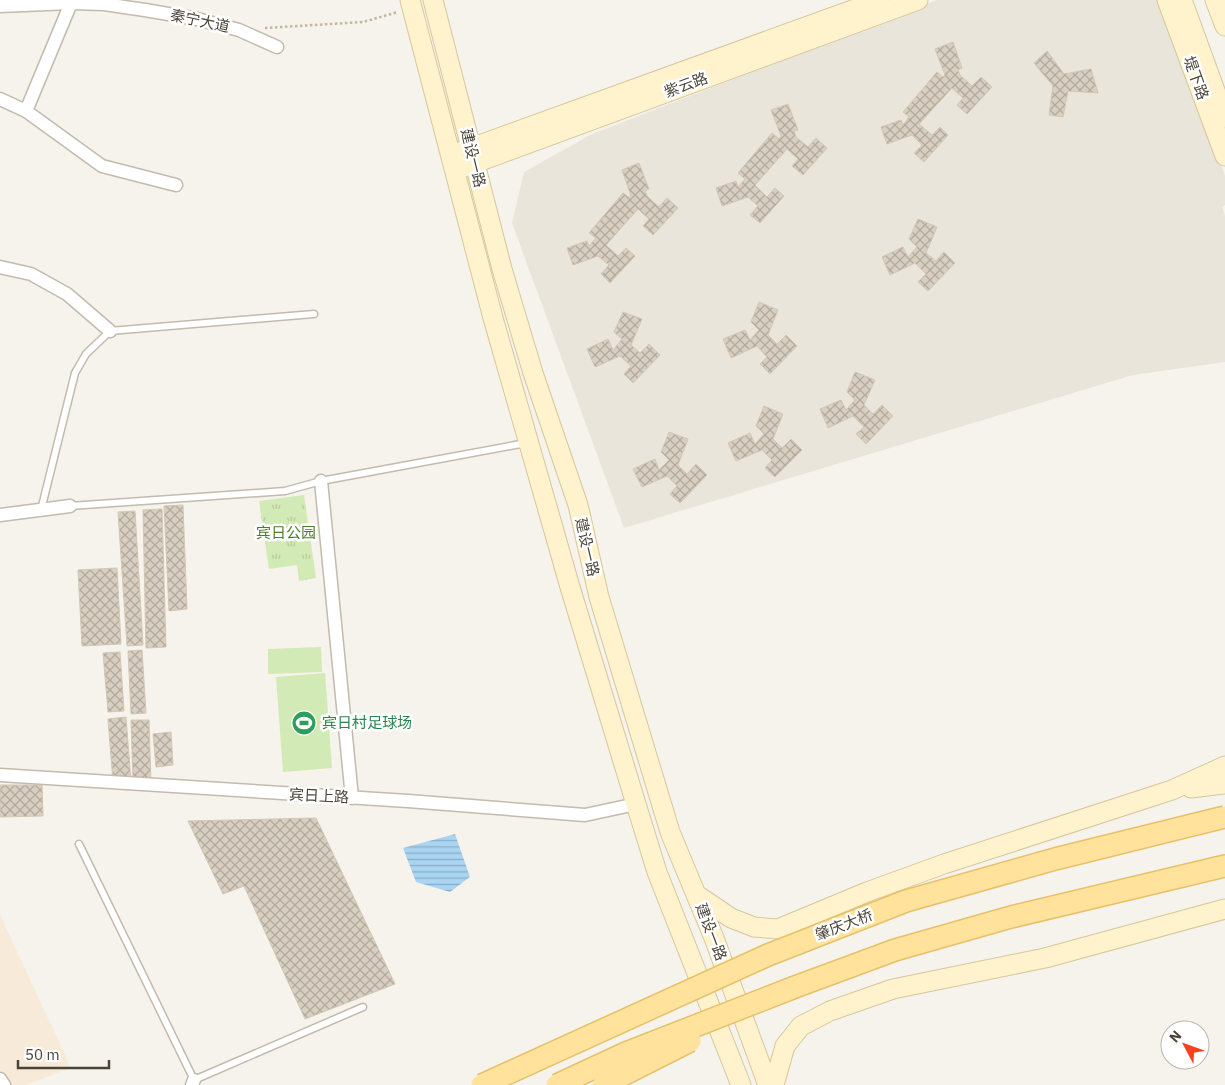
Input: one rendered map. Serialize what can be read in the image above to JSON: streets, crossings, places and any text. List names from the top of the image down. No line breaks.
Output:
{"streets":{"main road":["肇庆大桥"],"street":["秦宁大道","堤下路","紫云路","建设一路","宾日上路"]},"crossings":[["紫云路","建设一路"],["建设一路","宾日上路"]],"parks":["宾日公园"],"places":{"sports":["宾日村足球场"]},"scale_bar":"50 m","north":"top left"}
